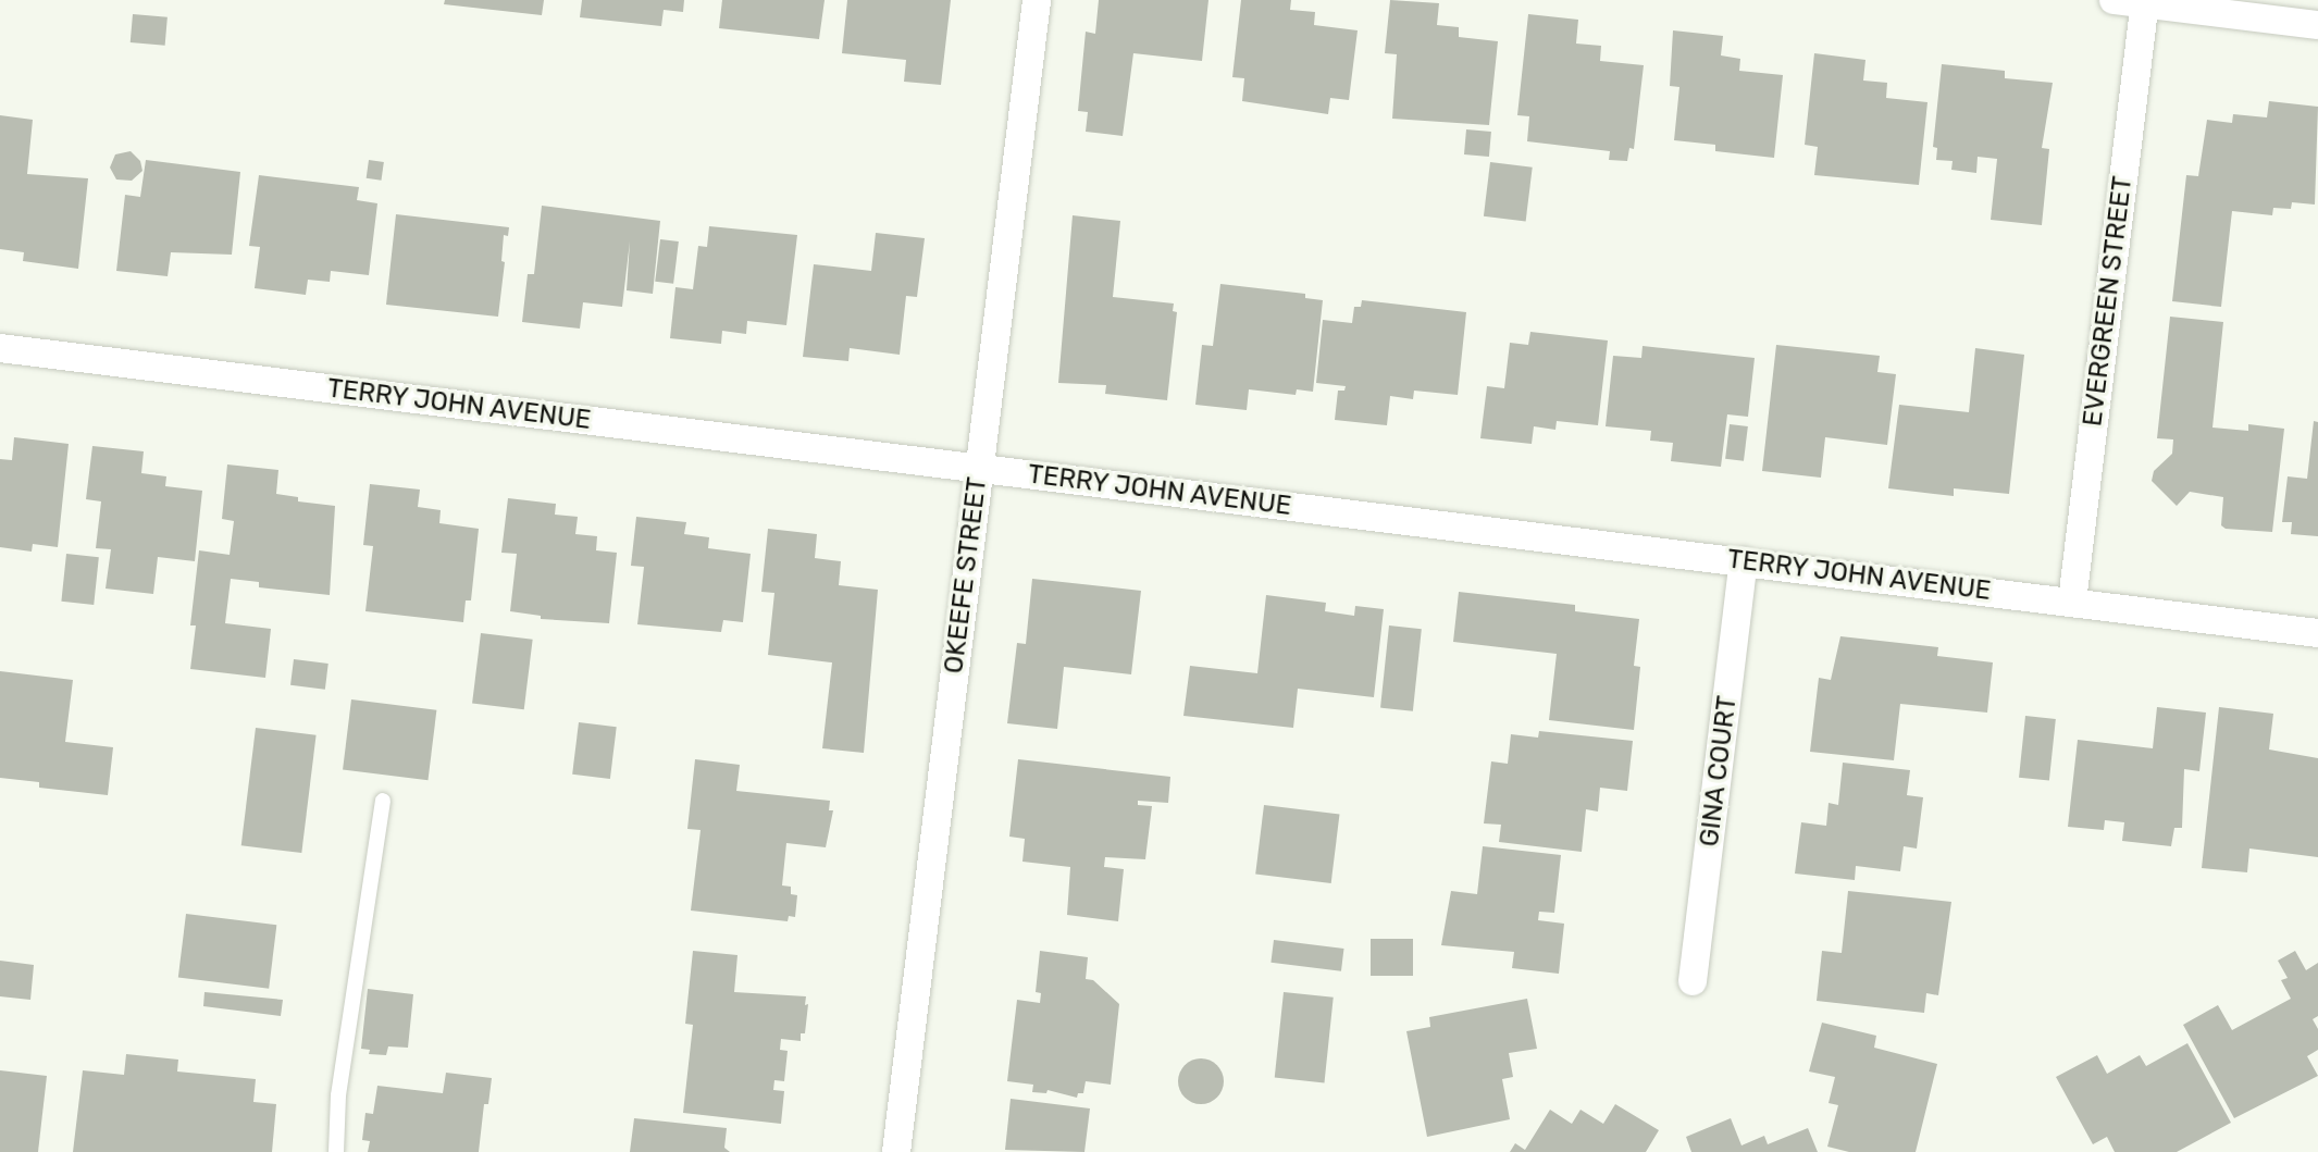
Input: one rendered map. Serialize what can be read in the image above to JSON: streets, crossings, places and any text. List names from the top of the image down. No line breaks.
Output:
{"streets":{"street":["EVERGREEN STREET","TERRY JOHN AVENUE","OKEEFE STREET","GINA COURT"]},"crossings":[["EVERGREEN STREET","TERRY JOHN AVENUE"],["TERRY JOHN AVENUE","OKEEFE STREET"],["TERRY JOHN AVENUE","GINA COURT"]]}
